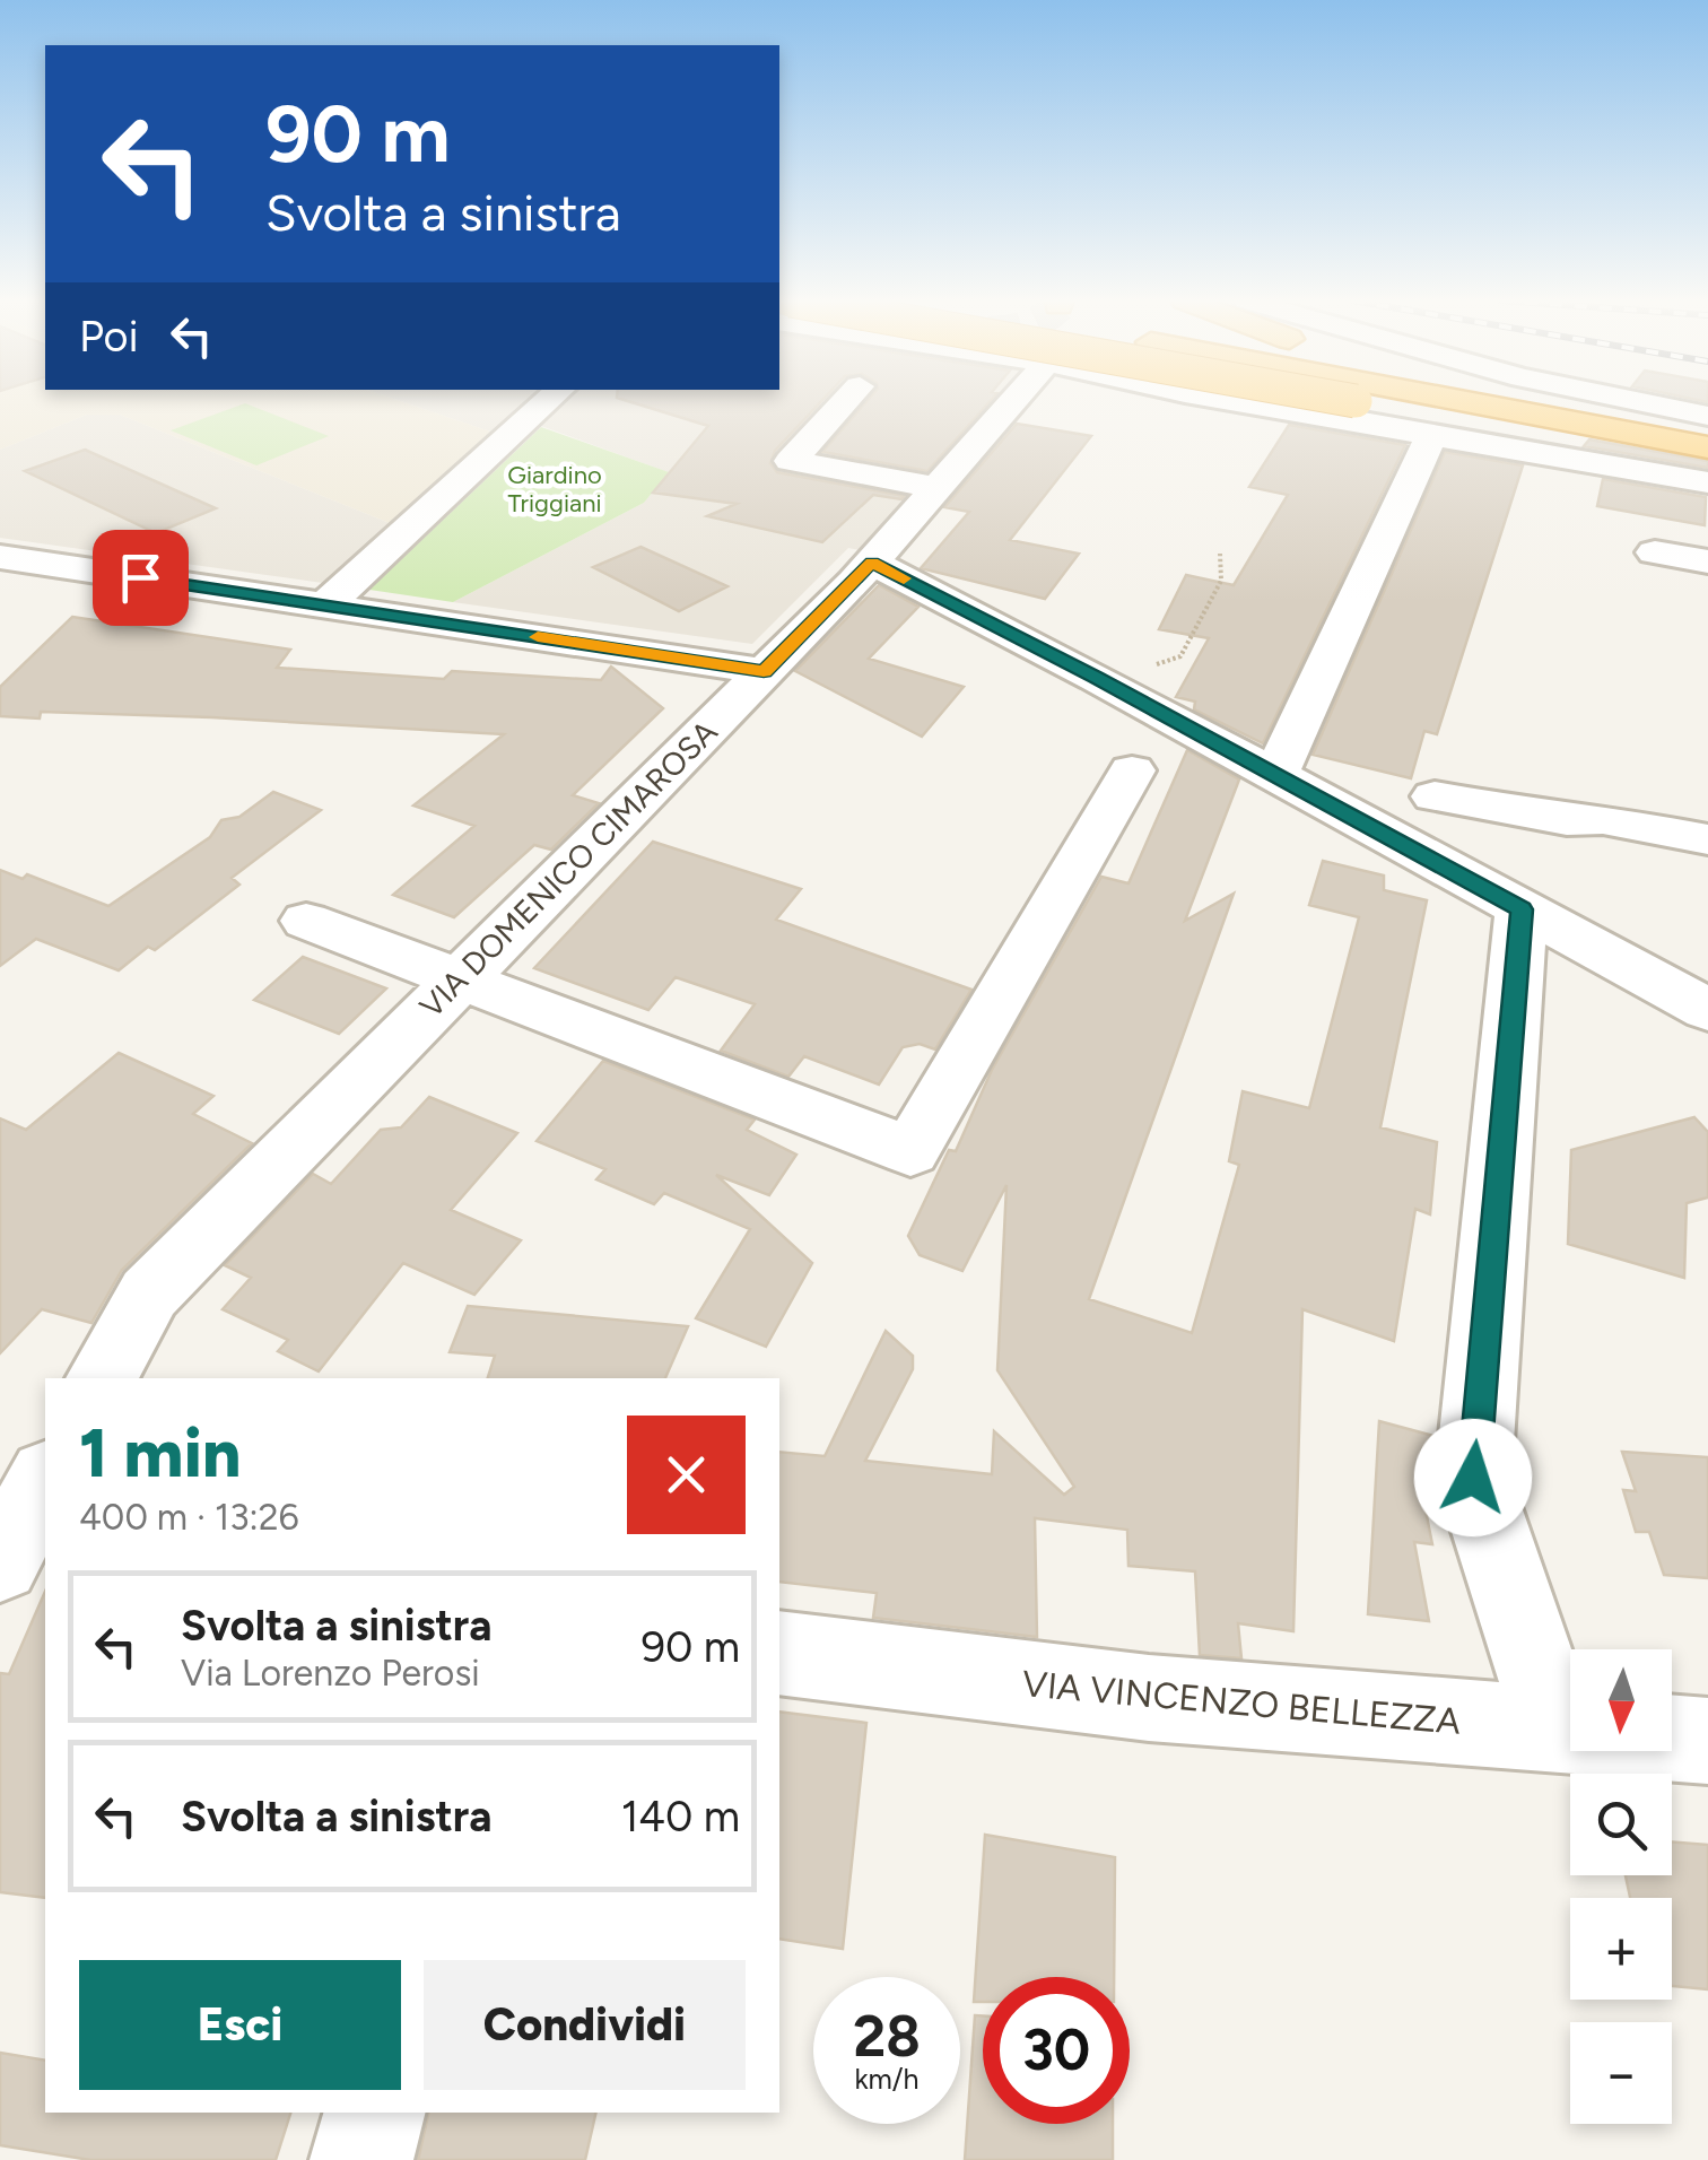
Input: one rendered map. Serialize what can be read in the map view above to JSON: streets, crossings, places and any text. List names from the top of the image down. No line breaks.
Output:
{"streets":{"street":["VIA DOMENICO CIMAROSA","VIA VINCENZO BELLEZZA"]},"parks":["Giardino Triggiani"],"north":"bottom","page":{"turn":["90 m","Svolta a sinistra"],"then":"Poi","heading":["1 min","400 m · 13:26"],"list":[{"name":"Svolta a sinistra","note":"Via Lorenzo Perosi","value":"90 m"},{"name":"Svolta a sinistra","value":"140 m"}],"map_buttons":["+","−"],"buttons":["Esci","Condividi"],"speed":"28 km/h","limit":"30"}}
